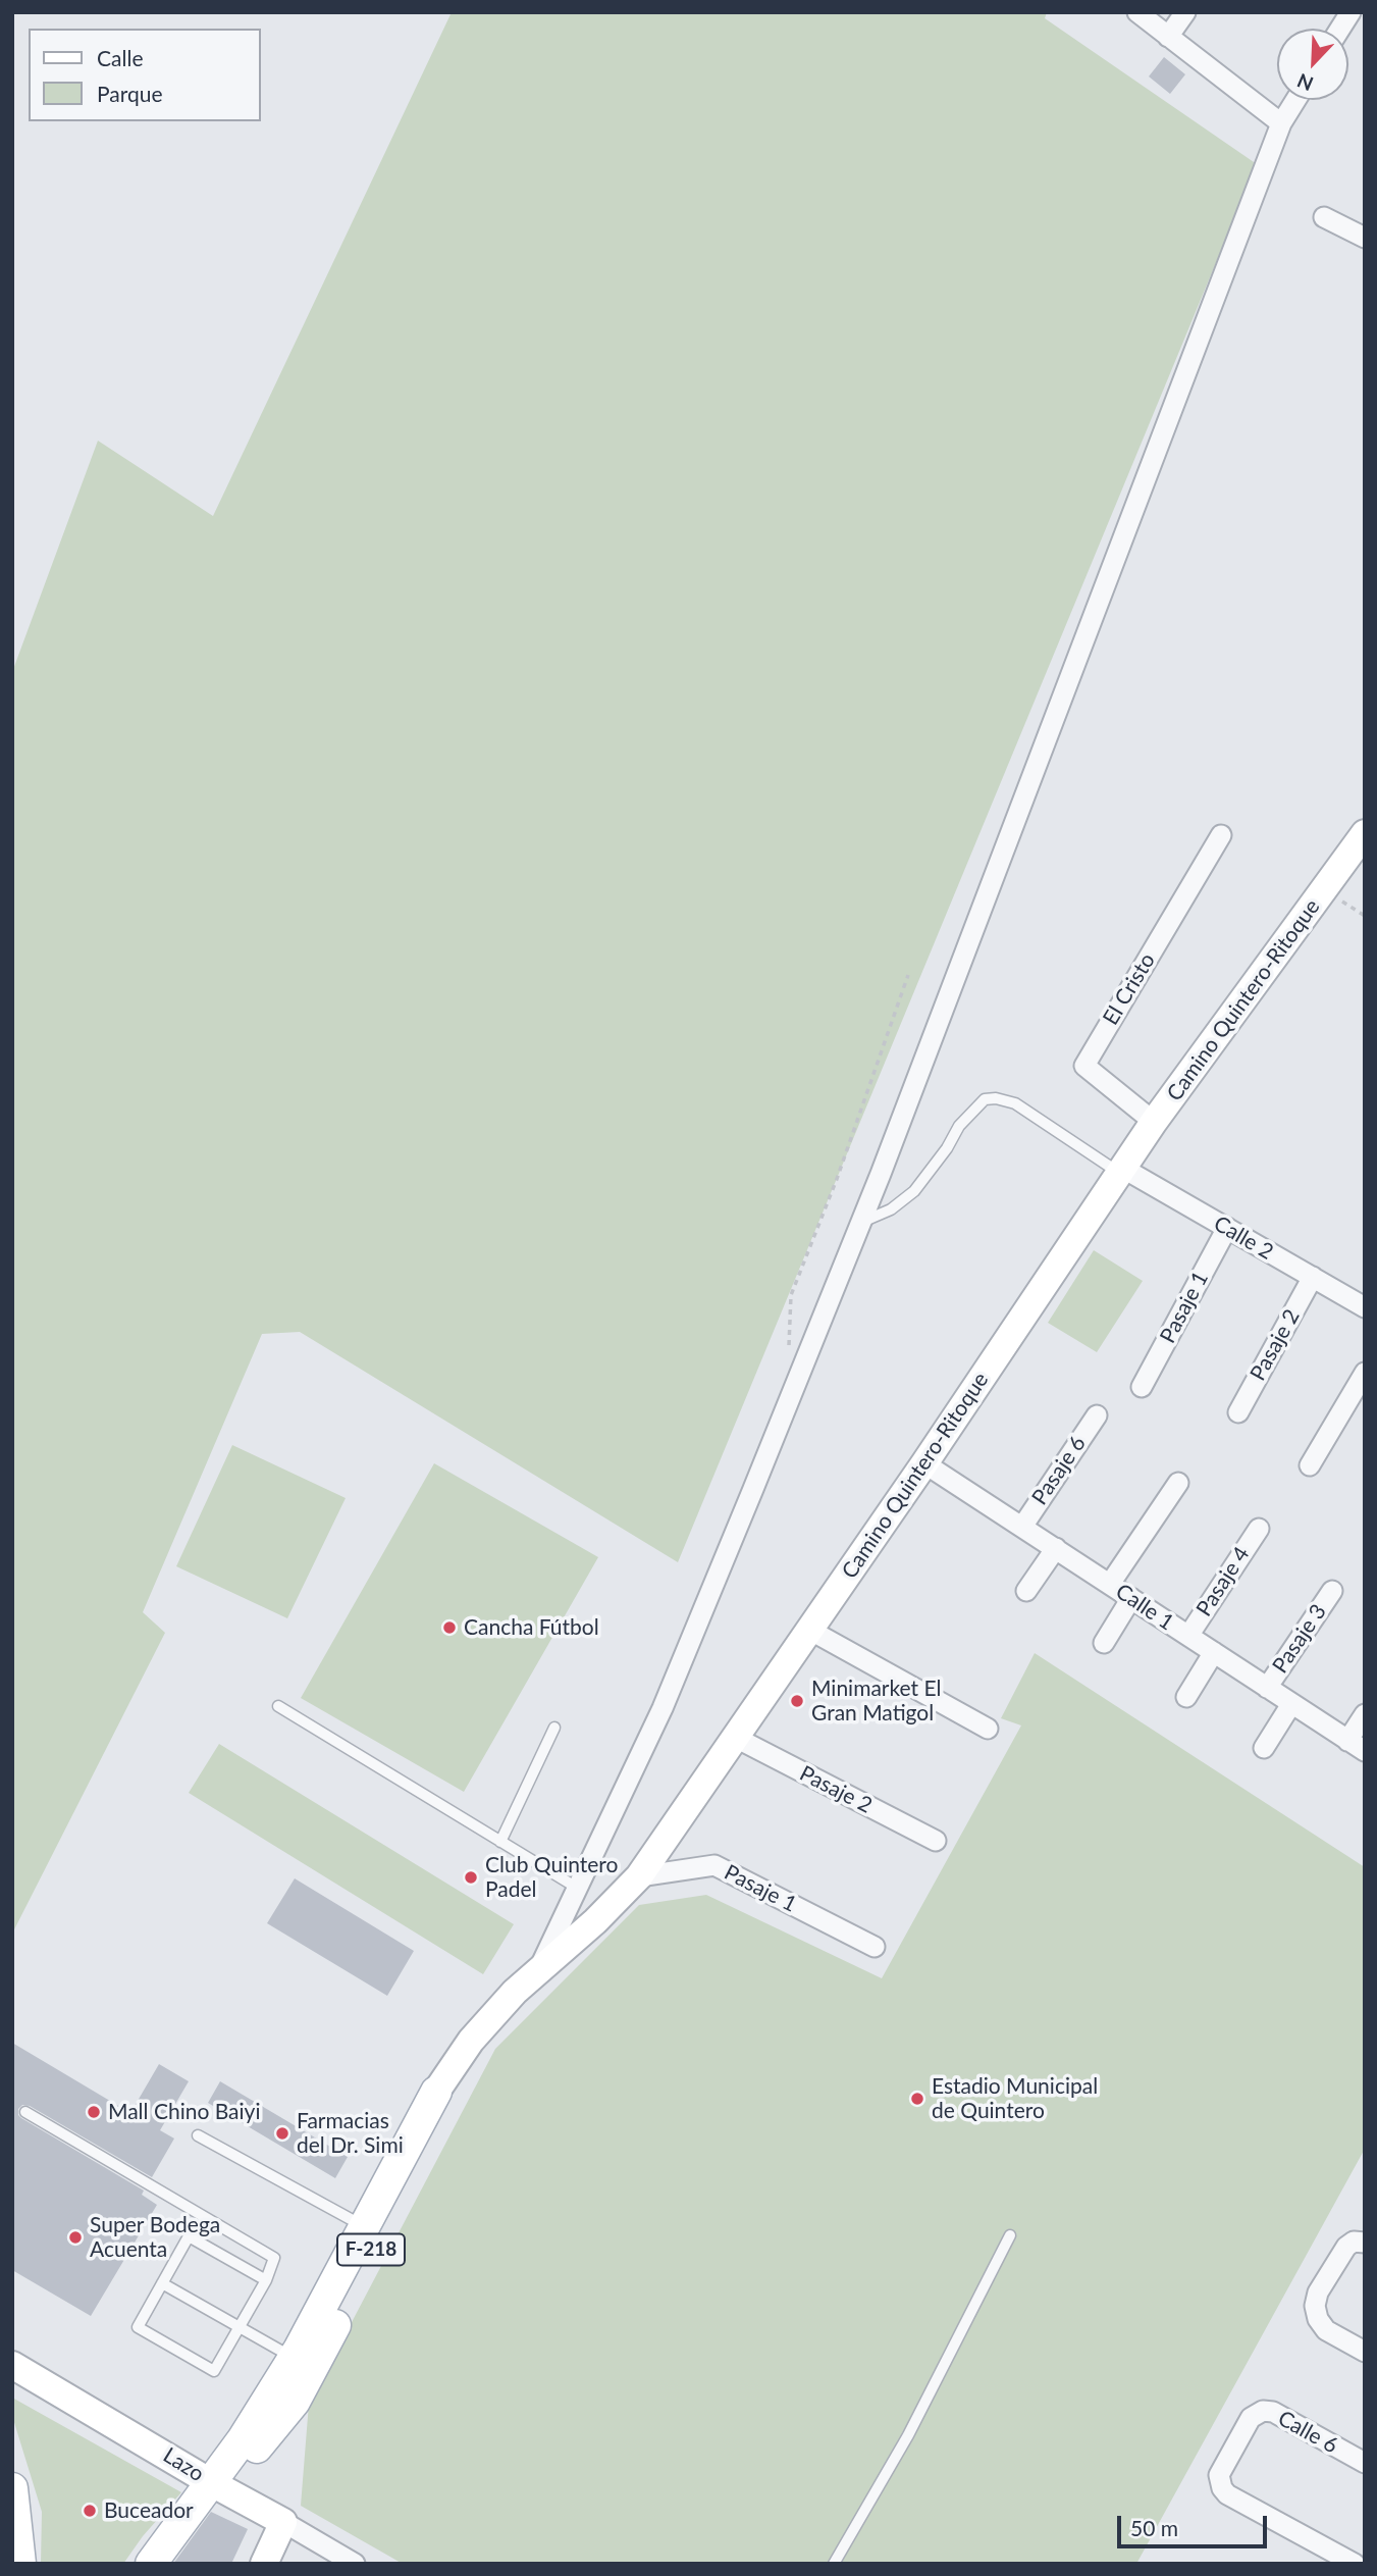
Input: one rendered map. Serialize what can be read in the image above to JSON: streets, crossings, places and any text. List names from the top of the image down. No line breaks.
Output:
{"streets":{"main road":["Camino Quintero-Ritoque","F-218","Lazo"],"street":["El Cristo","Calle 2","Pasaje 1","Pasaje 2","Pasaje 6","Pasaje 4","Calle 1","Pasaje 3","Calle 6"]},"crossings":[["El Cristo","Camino Quintero-Ritoque"],["Camino Quintero-Ritoque","Calle 2"],["Camino Quintero-Ritoque","Pasaje 1"],["Camino Quintero-Ritoque","Pasaje 2"],["Camino Quintero-Ritoque","Calle 1"],["Camino Quintero-Ritoque","Lazo"],["Calle 2","Pasaje 1"],["Calle 2","Pasaje 2"],["Pasaje 6","Calle 1"],["Pasaje 4","Calle 1"],["Calle 1","Pasaje 3"]],"places":["Cancha Fútbol","Minimarket El Gran Matigol","Club Quintero Padel","Estadio Municipal de Quintero","Mall Chino Baiyi","Farmacias del Dr. Simi","Super Bodega Acuenta","Buceador"],"legend":["Calle","Parque"],"scale_bar":"50 m","north":"bottom left"}
